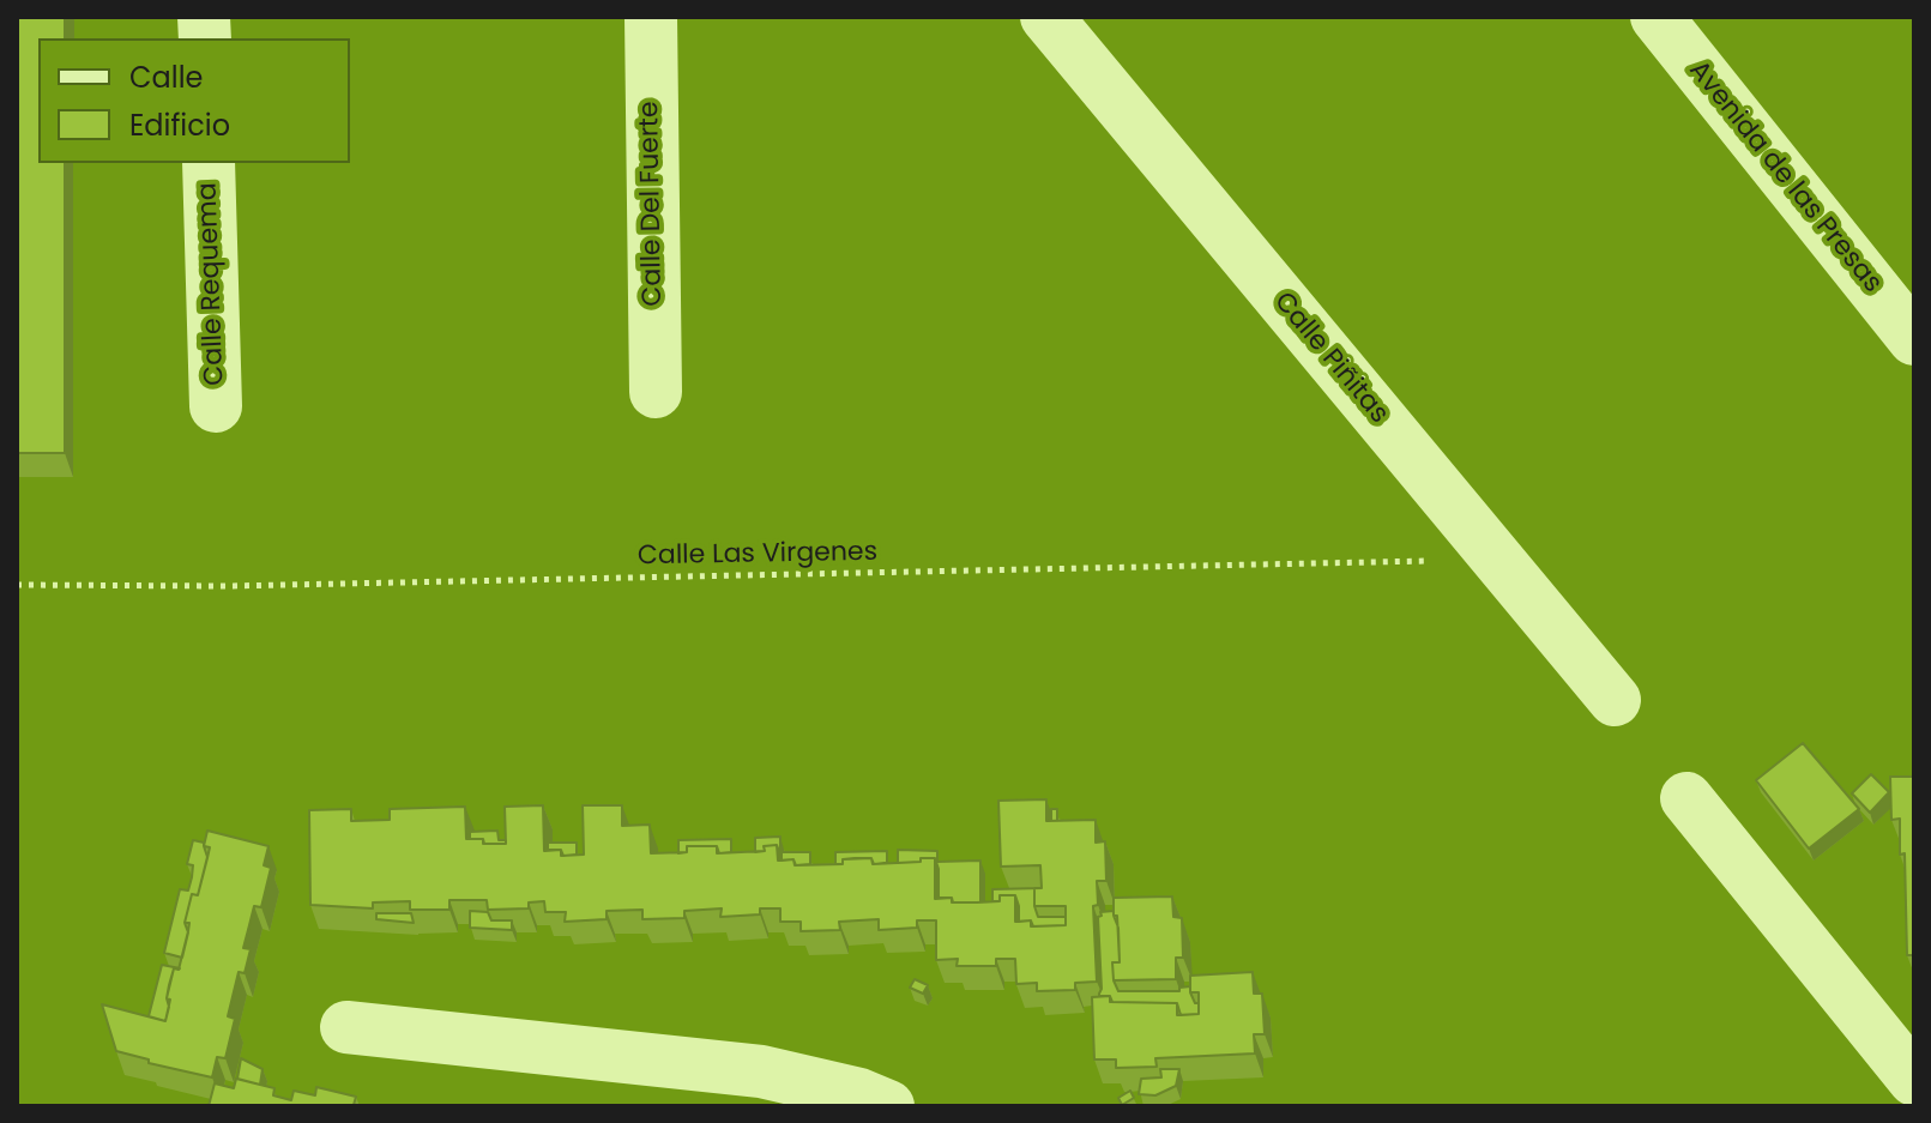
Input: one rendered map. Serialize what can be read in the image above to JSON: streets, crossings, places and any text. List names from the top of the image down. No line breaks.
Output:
{"streets":{"street":["Avenida de las Presas","Calle Del Fuerte","Calle Requema","Calle Piñitas"],"path":["Calle Las Virgenes"]},"crossings":[["Calle Piñitas","Calle Las Virgenes"]],"legend":["Calle","Edificio"]}
